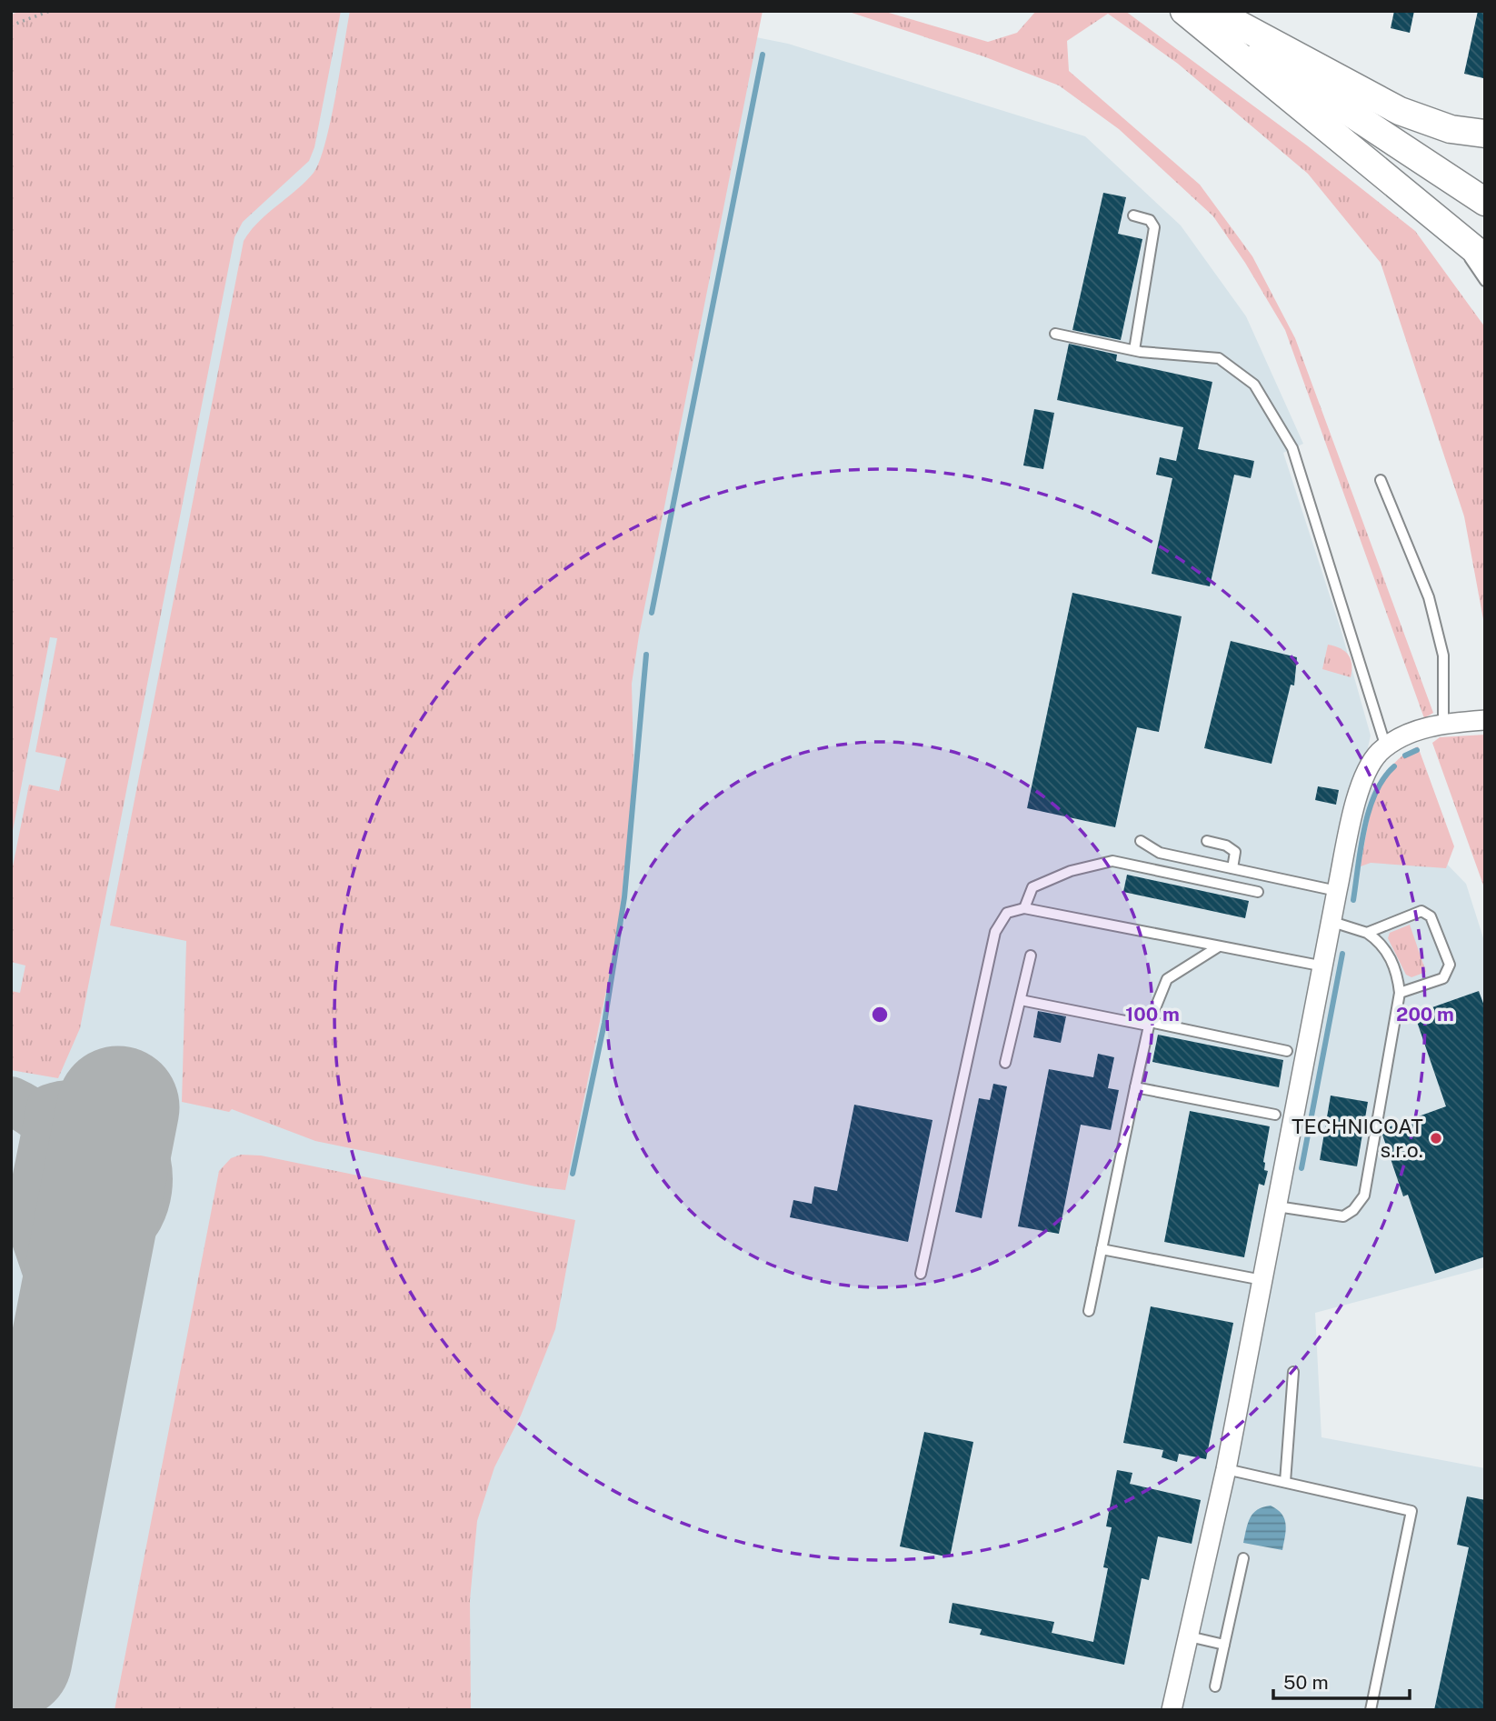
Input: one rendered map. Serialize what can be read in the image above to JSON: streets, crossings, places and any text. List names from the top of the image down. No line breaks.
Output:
{"places":["TECHNICOAT s.r.o."],"scale_bar":"50 m","rings":["100 m","200 m"]}
